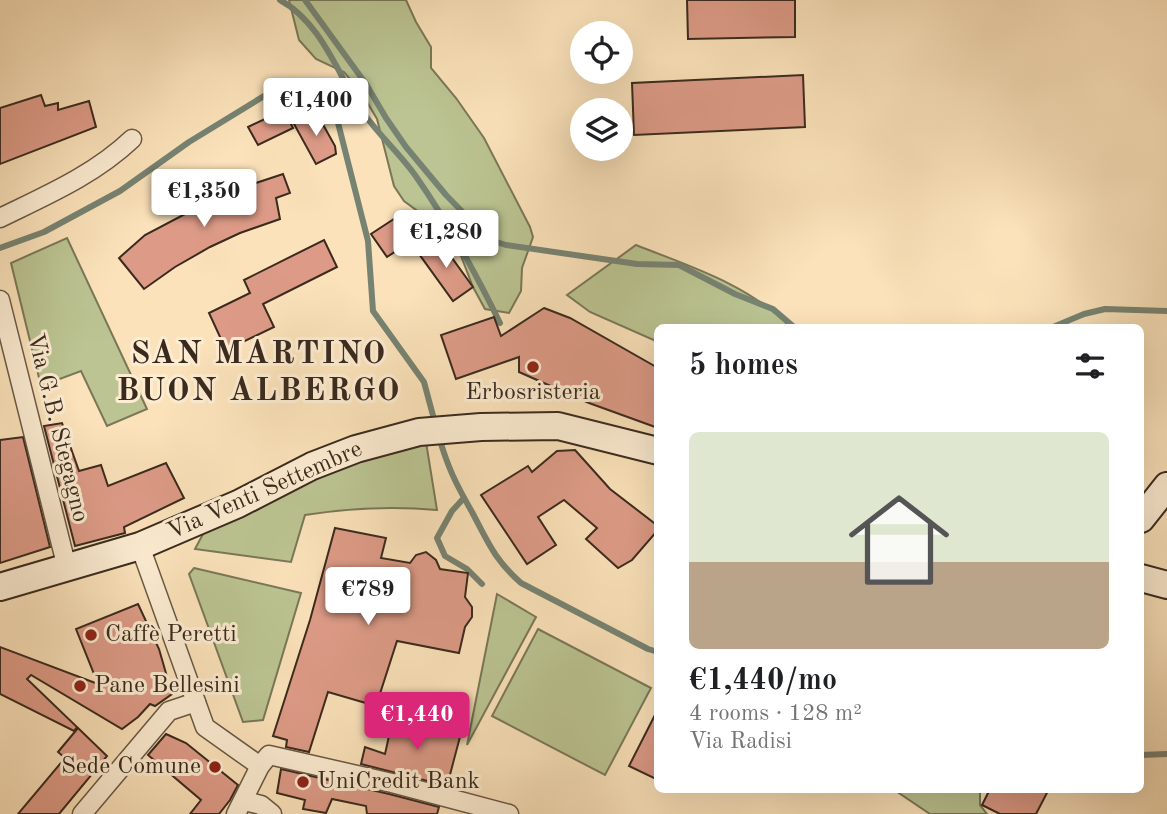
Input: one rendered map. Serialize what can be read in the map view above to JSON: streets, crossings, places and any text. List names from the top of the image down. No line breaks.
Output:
{"streets":{"main road":["Via Venti Settembre"],"street":["Via G.B. Stegagno"]},"crossings":[["Via G.B. Stegagno","Via Venti Settembre"]],"districts":["SAN MARTINO BUON ALBERGO"],"places":["Erbosristeria","Caffè Peretti","Pane Bellesini","Sede Comune","UniCredit Bank"],"page":{"price":["€1,400","€1,350","€1,280","€789","€1,440"],"heading":"5 homes","list":[{"name":"€1,440/mo","note":"4 rooms · 128 m² · Via Radisi"}]}}
